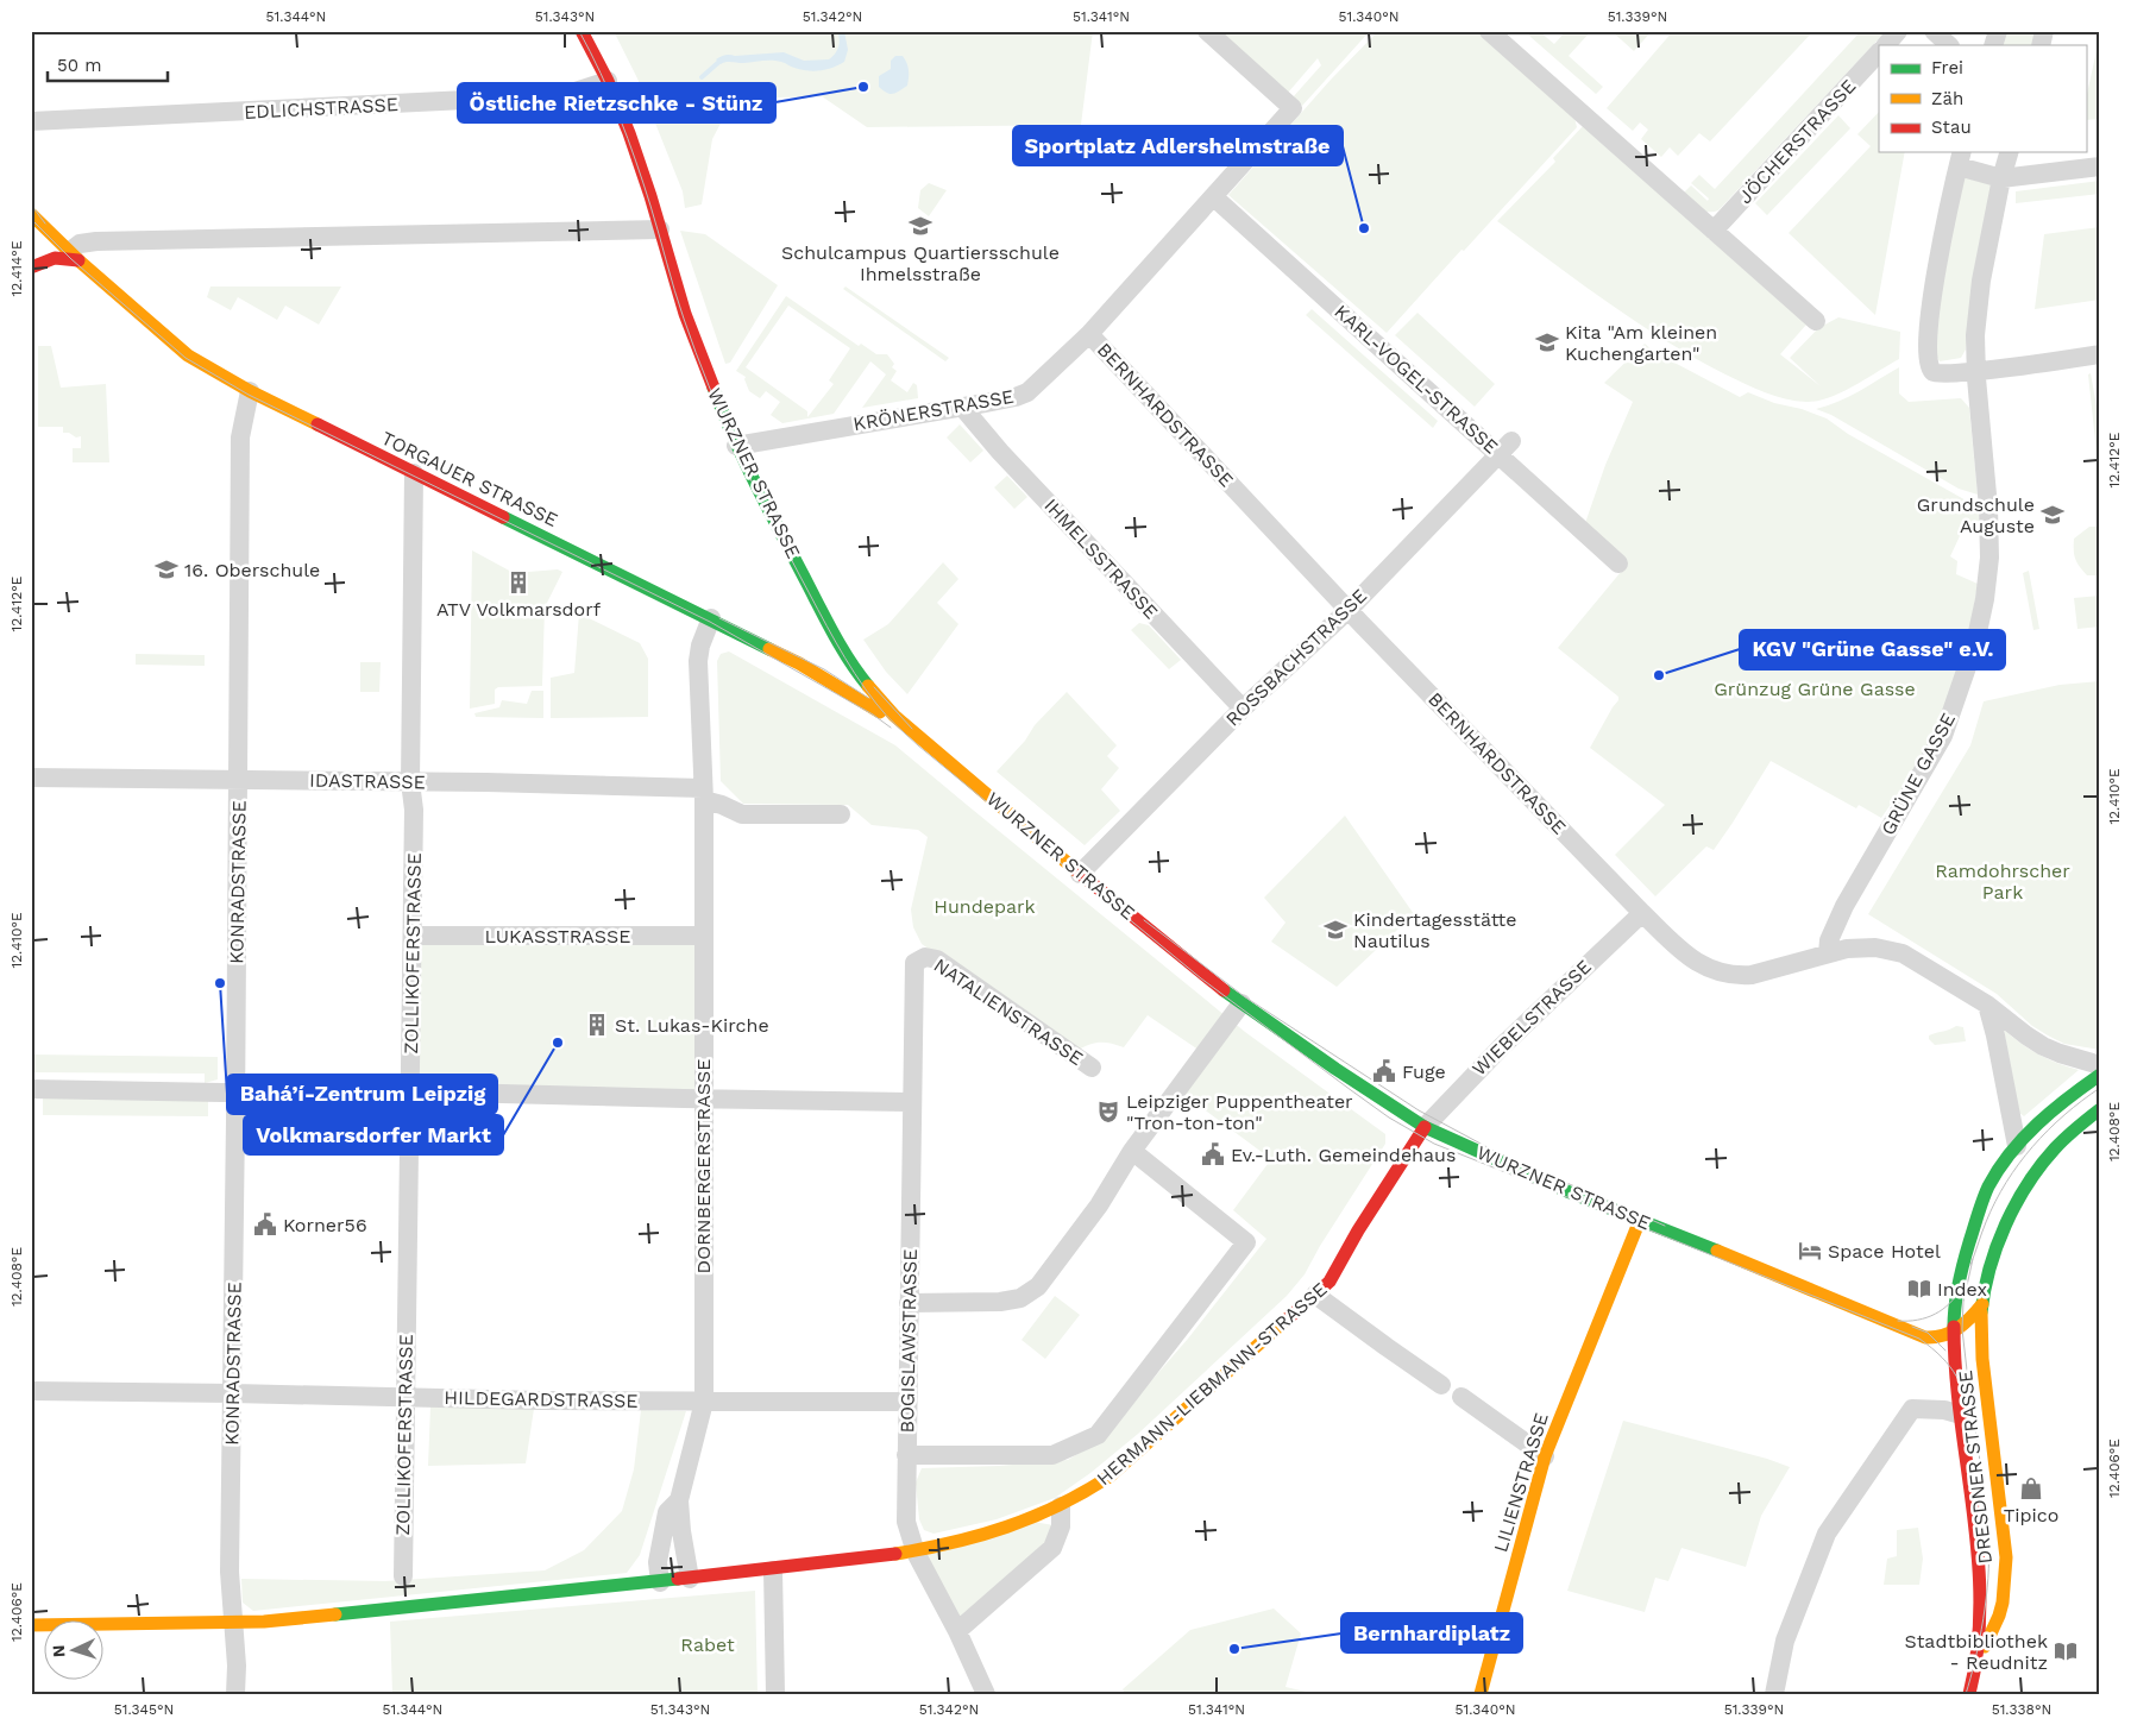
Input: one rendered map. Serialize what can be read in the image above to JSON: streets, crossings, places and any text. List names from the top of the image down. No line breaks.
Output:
{"streets":{"main road":["WURZNER STRASSE","TORGAUER STRASSE","HERMANN-LIEBMANN-STRASSE","DRESDNER STRASSE","LILIENSTRASSE"],"street":["EDLICHSTRASSE","JÖCHERSTRASSE","KARL-VOGEL-STRASSE","KRÖNERSTRASSE","BERNHARDSTRASSE","IHMELSSTRASSE","ROSSBACHSTRASSE","GRÜNE GASSE","IDASTRASSE","KONRADSTRASSE","LUKASSTRASSE","ZOLLIKOFERSTRASSE","NATALIENSTRASSE","WIEBELSTRASSE","DORNBERGERSTRASSE","BOGISLAWSTRASSE","HILDEGARDSTRASSE"]},"crossings":[["EDLICHSTRASSE","WURZNER STRASSE"],["KARL-VOGEL-STRASSE","KRÖNERSTRASSE"],["KARL-VOGEL-STRASSE","ROSSBACHSTRASSE"],["KRÖNERSTRASSE","BERNHARDSTRASSE"],["KRÖNERSTRASSE","WURZNER STRASSE"],["KRÖNERSTRASSE","IHMELSSTRASSE"],["BERNHARDSTRASSE","ROSSBACHSTRASSE"],["BERNHARDSTRASSE","GRÜNE GASSE"],["BERNHARDSTRASSE","WIEBELSTRASSE"],["WURZNER STRASSE","TORGAUER STRASSE"],["WURZNER STRASSE","ROSSBACHSTRASSE"],["WURZNER STRASSE","WIEBELSTRASSE"],["WURZNER STRASSE","HERMANN-LIEBMANN-STRASSE"],["WURZNER STRASSE","DRESDNER STRASSE"],["WURZNER STRASSE","LILIENSTRASSE"],["TORGAUER STRASSE","KONRADSTRASSE"],["TORGAUER STRASSE","ZOLLIKOFERSTRASSE"],["TORGAUER STRASSE","DORNBERGERSTRASSE"],["IHMELSSTRASSE","ROSSBACHSTRASSE"],["IDASTRASSE","KONRADSTRASSE"],["IDASTRASSE","ZOLLIKOFERSTRASSE"],["IDASTRASSE","DORNBERGERSTRASSE"],["KONRADSTRASSE","HERMANN-LIEBMANN-STRASSE"],["KONRADSTRASSE","HILDEGARDSTRASSE"],["LUKASSTRASSE","ZOLLIKOFERSTRASSE"],["LUKASSTRASSE","DORNBERGERSTRASSE"],["ZOLLIKOFERSTRASSE","HILDEGARDSTRASSE"],["NATALIENSTRASSE","BOGISLAWSTRASSE"],["WIEBELSTRASSE","HERMANN-LIEBMANN-STRASSE"],["DORNBERGERSTRASSE","HERMANN-LIEBMANN-STRASSE"],["DORNBERGERSTRASSE","HILDEGARDSTRASSE"],["BOGISLAWSTRASSE","HERMANN-LIEBMANN-STRASSE"],["BOGISLAWSTRASSE","HILDEGARDSTRASSE"]],"parks":["Grünzug Grüne Gasse","Ramdohrscher Park","Hundepark","Rabet"],"places":{"other":["Östliche Rietzschke - Stünz","Sportplatz Adlershelmstraße","KGV \"Grüne Gasse\" e.V.","Bahá’í-Zentrum Leipzig","Volkmarsdorfer Markt","Bernhardiplatz"],"school or university":["Schulcampus Quartiersschule Ihmelsstraße","Kita \"Am kleinen Kuchengarten\"","Grundschule Auguste","16. Oberschule","Kindertagesstätte Nautilus"],"building":["ATV Volkmarsdorf","St. Lukas-Kirche"],"public building":["Fuge","Ev.-Luth. Gemeindehaus","Korner56"],"theatre":["Leipziger Puppentheater \"Tron-ton-ton\""],"hotel":["Space Hotel"],"library":["Index","Stadtbibliothek - Reudnitz"],"shop":["Tipico"]},"legend":["Frei","Zäh","Stau"],"scale_bar":"50 m","north":"left","coordinates":["51.344°N","51.343°N","51.342°N","51.341°N","51.340°N","51.339°N","12.414°E","12.412°E","12.410°E","12.408°E","12.406°E","51.345°N","51.338°N"]}
